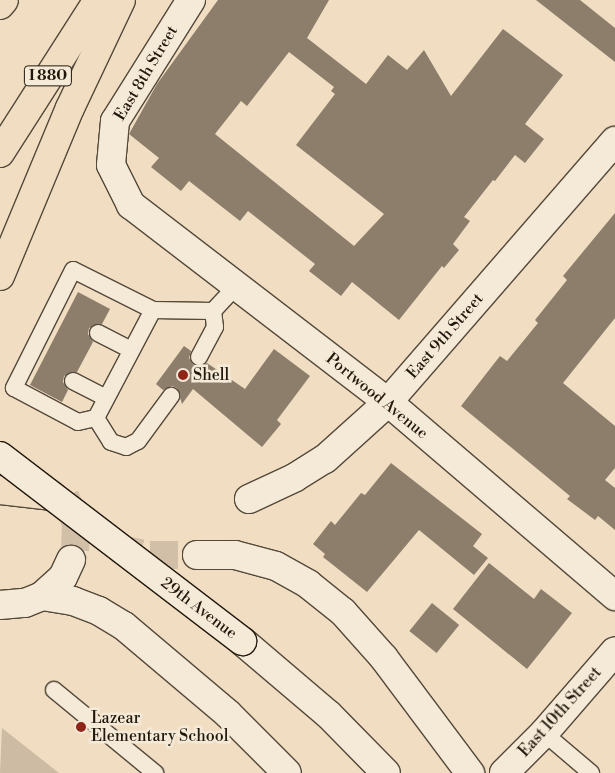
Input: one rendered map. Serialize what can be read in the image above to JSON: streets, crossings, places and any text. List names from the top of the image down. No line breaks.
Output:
{"streets":{"highway":["I 880"],"street":["East 8th Street","East 9th Street","Portwood Avenue","29th Avenue","East 10th Street"]},"crossings":[["East 8th Street","Portwood Avenue"],["East 9th Street","Portwood Avenue"]],"places":["Shell","Lazear Elementary School"]}
